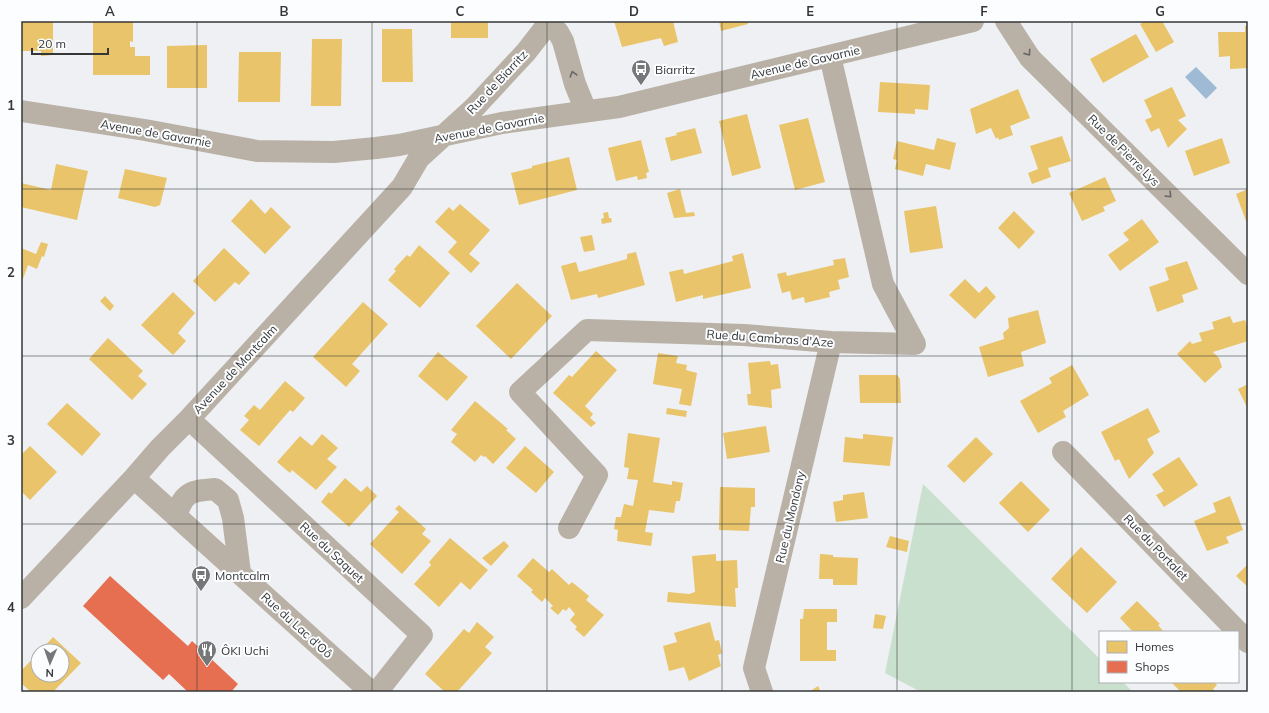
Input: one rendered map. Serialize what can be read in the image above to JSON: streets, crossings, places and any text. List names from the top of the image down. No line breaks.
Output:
{"streets":{"street":["Avenue de Gavarnie","Rue de Biarritz","Rue de Pierre Lys","Rue du Cambras d'Aze","Avenue de Montcalm","Rue du Mondony","Rue du Portalet","Rue du Saquet","Rue du Lac d'Oô"]},"crossings":[["Avenue de Gavarnie","Rue de Biarritz"],["Avenue de Gavarnie","Rue du Cambras d'Aze"],["Avenue de Gavarnie","Avenue de Montcalm"],["Rue de Biarritz","Avenue de Montcalm"],["Rue du Cambras d'Aze","Rue du Mondony"],["Avenue de Montcalm","Rue du Saquet"],["Avenue de Montcalm","Rue du Lac d'Oô"]],"one_way":["Rue de Biarritz","Rue de Pierre Lys"],"places":{"bus stop":["Biarritz","Montcalm"],"restaurant":["ÔKI Uchi"]},"legend":["Homes","Shops"],"scale_bar":"20 m","north":"bottom","grid":{"columns":["A","B","C","D","E","F","G"],"rows":["1","2","3","4"]}}
